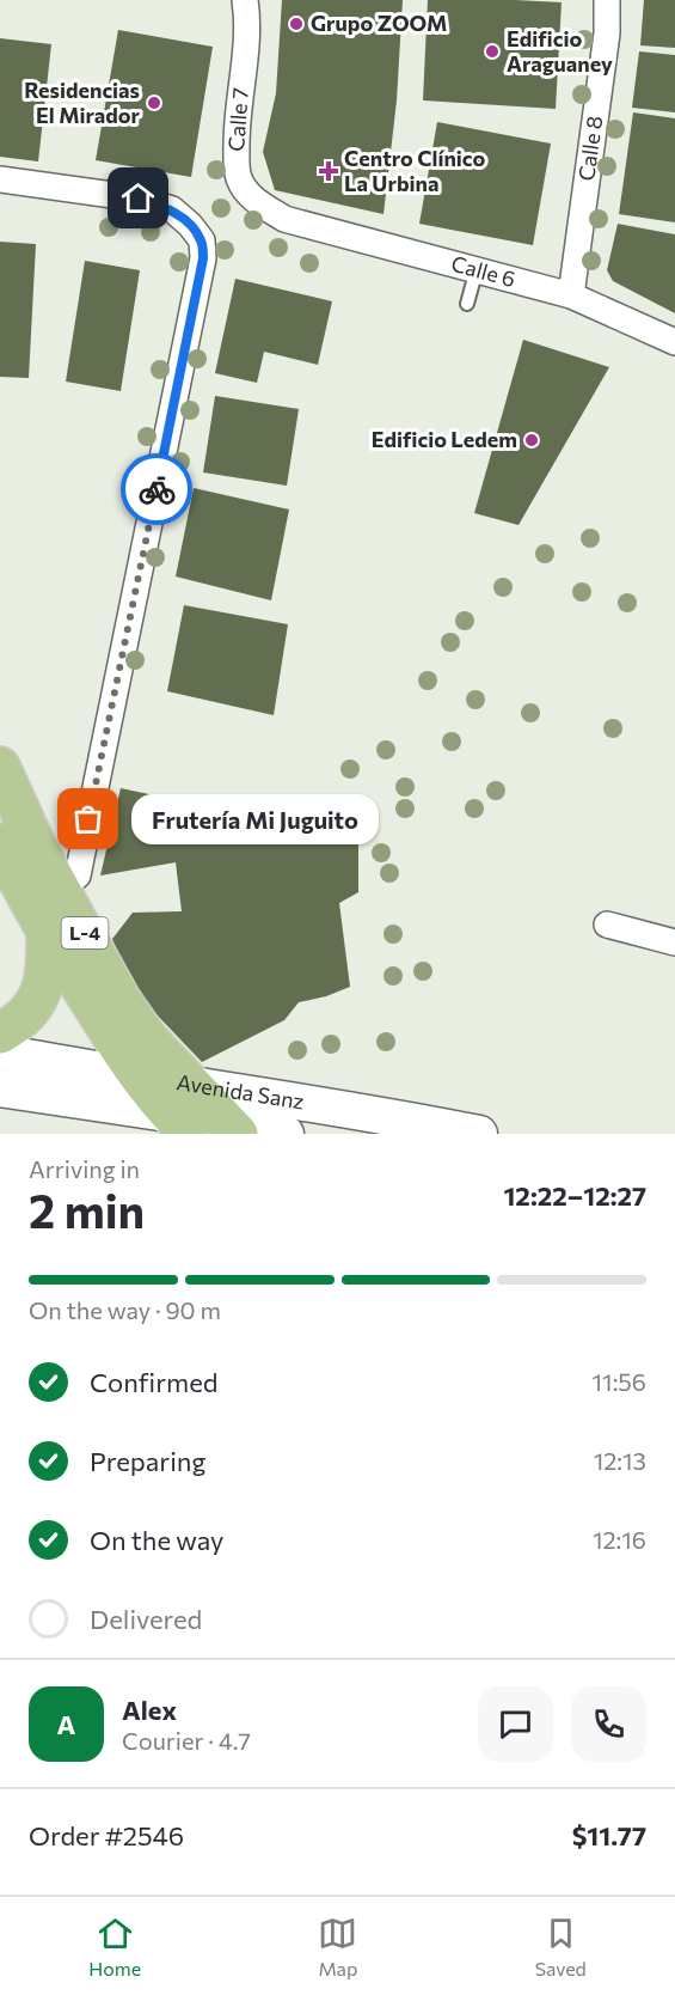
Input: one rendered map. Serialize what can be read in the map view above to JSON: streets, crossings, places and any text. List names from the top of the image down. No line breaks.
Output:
{"streets":{"main road":["L-4"],"street":["Calle 7","Calle 8","Calle 6","Avenida Sanz"]},"crossings":[["Calle 7","Calle 6"],["Calle 8","Calle 6"],["L-4","Avenida Sanz"]],"places":{"other":["Grupo ZOOM","Edificio Araguaney","Residencias El Mirador","Edificio Ledem","Frutería Mi Juguito"],"health":["Centro Clínico La Urbina"]},"page":{"bubble":"Frutería Mi Juguito","heading":["2 min","Arriving in","12:22–12:27"],"panel":["Alex","Courier · 4.7","Order #2546","$11.77"],"bar":"On the way · 90 m","list":[["Confirmed","11:56"],["Preparing","12:13"],["On the way","12:16"],"Delivered"],"round":"A","tabs":["Home","Map","Saved"]}}
